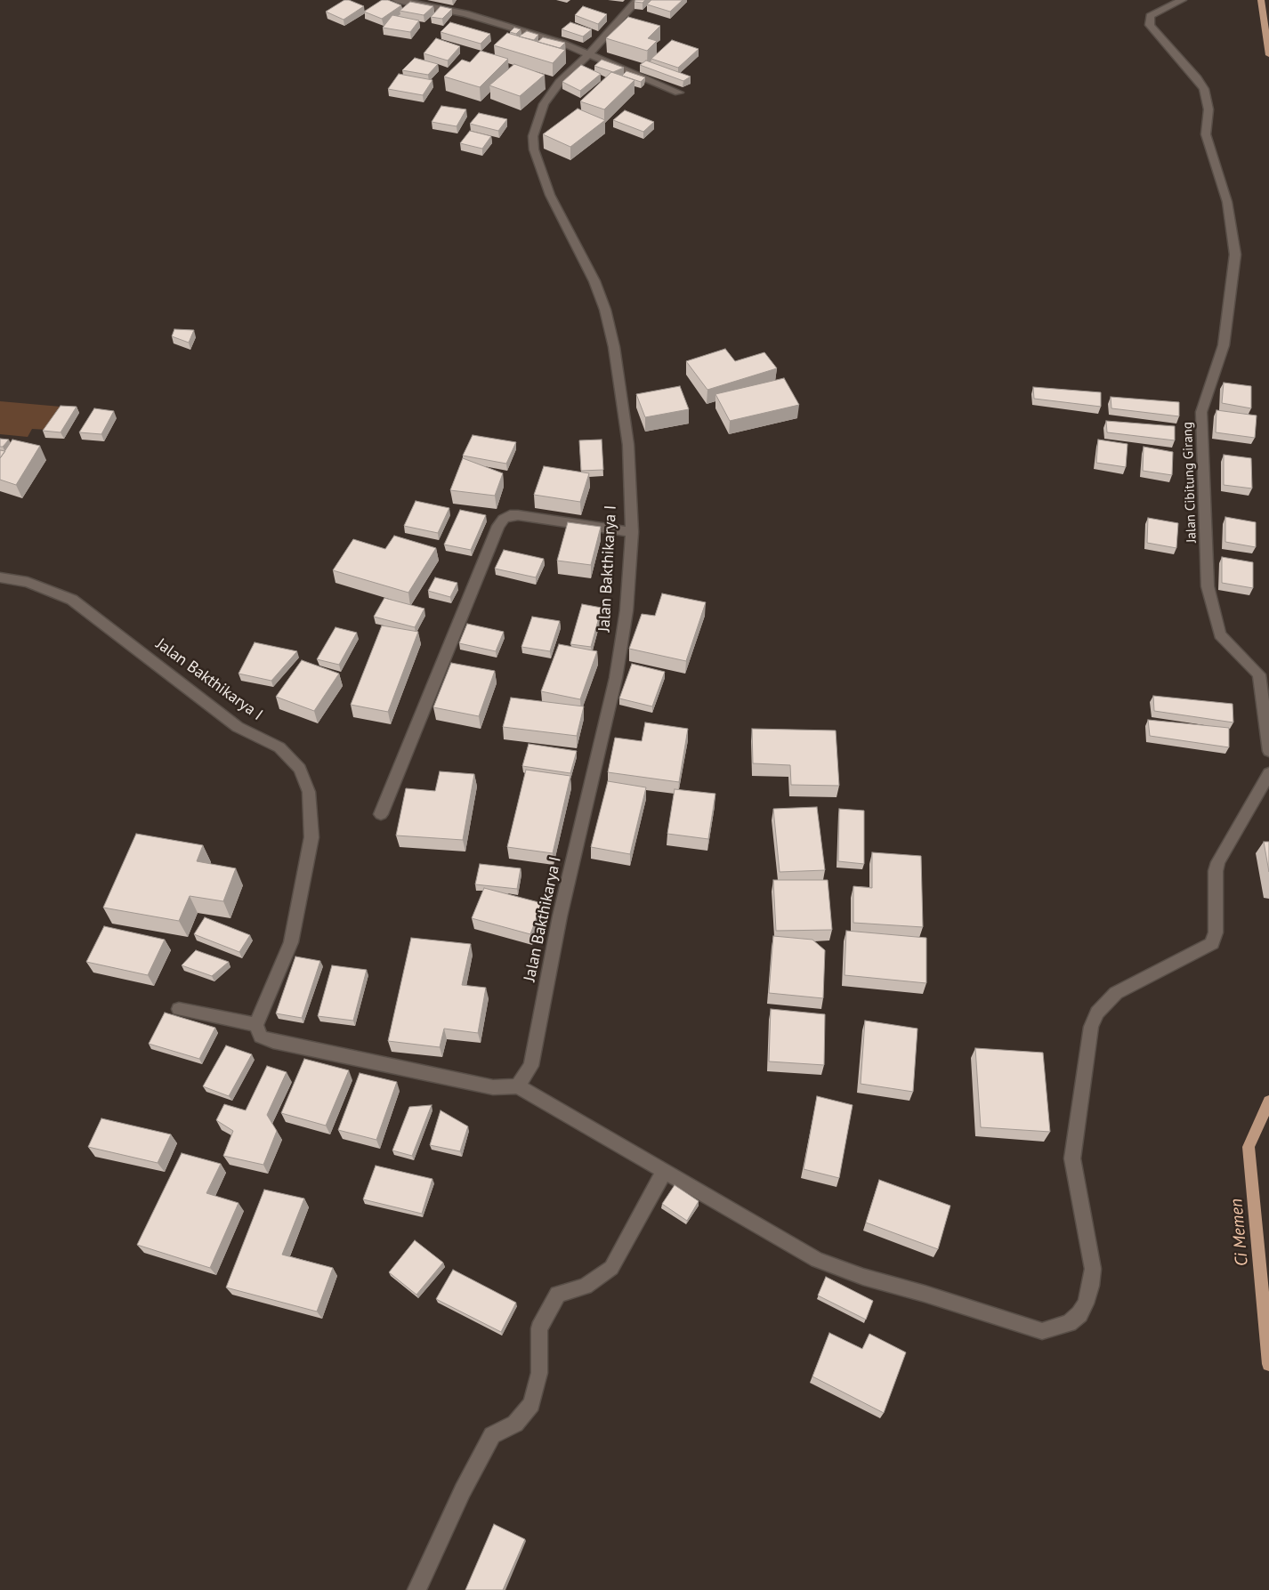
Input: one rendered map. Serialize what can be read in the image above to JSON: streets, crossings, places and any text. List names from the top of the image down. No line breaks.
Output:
{"streets":{"street":["Jalan Cibitung Girang","Jalan Bakthikarya I"]},"water":["Ci Memen"]}
